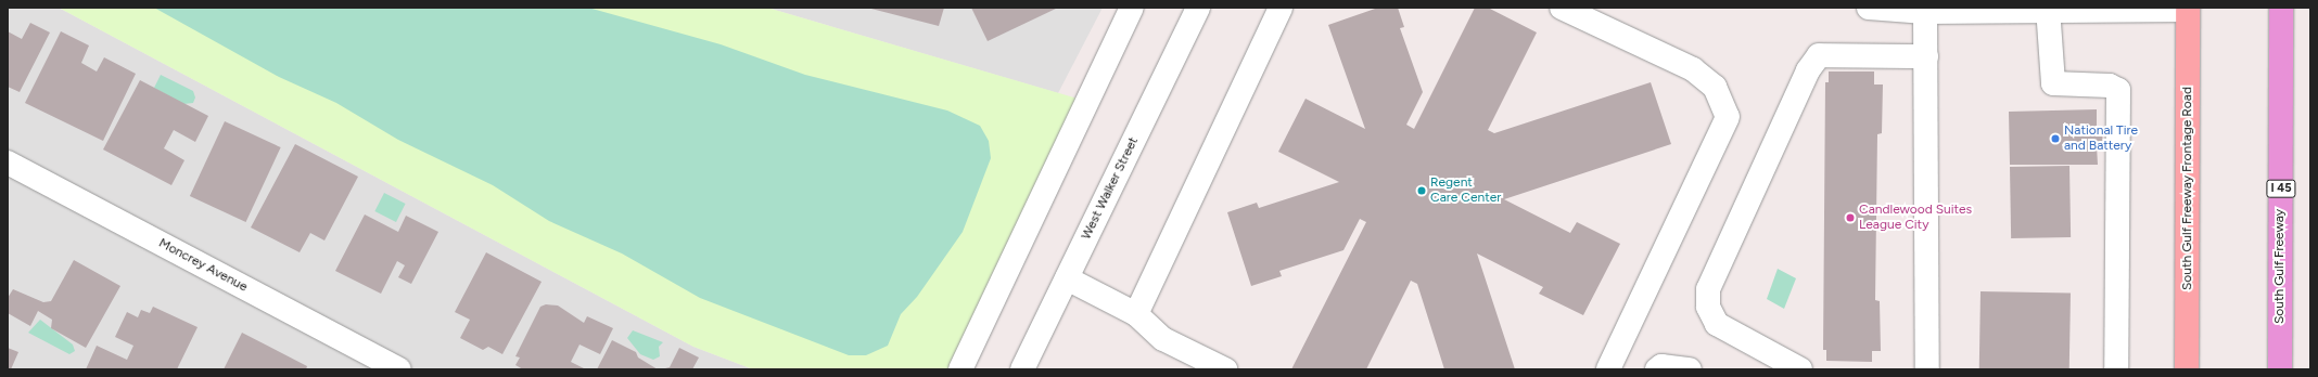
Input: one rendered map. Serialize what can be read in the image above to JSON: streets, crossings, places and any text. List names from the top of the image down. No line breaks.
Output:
{"streets":{"highway":["I 45","South Gulf Freeway"],"main road":["South Gulf Freeway Frontage Road"],"street":["West Walker Street","Moncrey Avenue"]},"places":["National Tire and Battery","Regent Care Center","Candlewood Suites League City"]}
